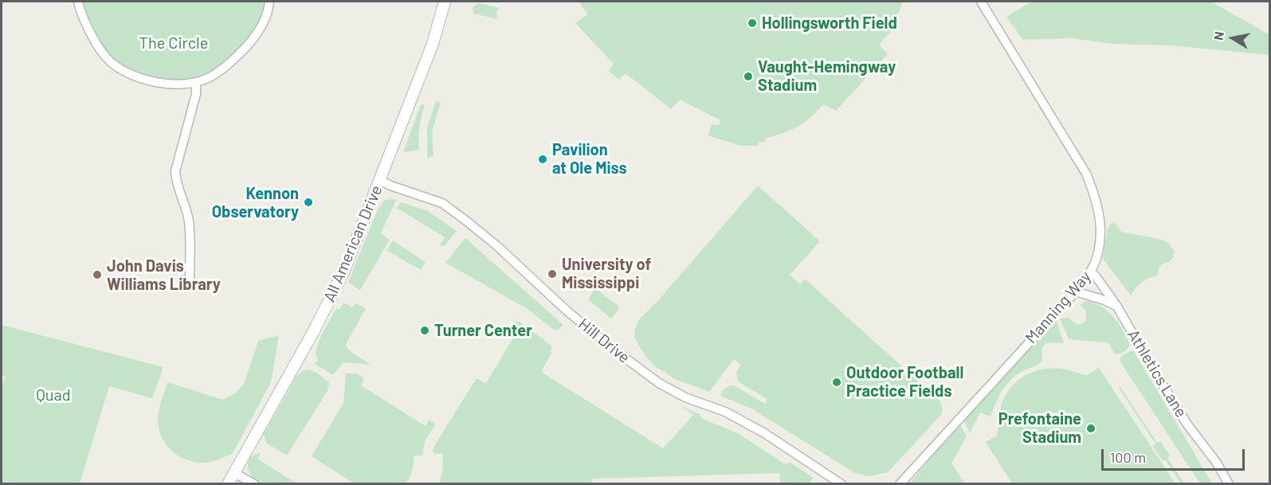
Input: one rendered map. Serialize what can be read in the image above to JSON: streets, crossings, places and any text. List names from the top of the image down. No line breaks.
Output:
{"streets":{"street":["All American Drive","Manning Way","Hill Drive","Athletics Lane"]},"crossings":[["All American Drive","Hill Drive"],["Manning Way","Athletics Lane"]],"parks":["The Circle","Quad"],"places":["Hollingsworth Field","Vaught-Hemingway Stadium","Pavilion at Ole Miss","Kennon Observatory","University of Mississippi","John Davis Williams Library","Turner Center","Outdoor Football Practice Fields","Prefontaine Stadium"],"scale_bar":"100 m","north":"left"}
